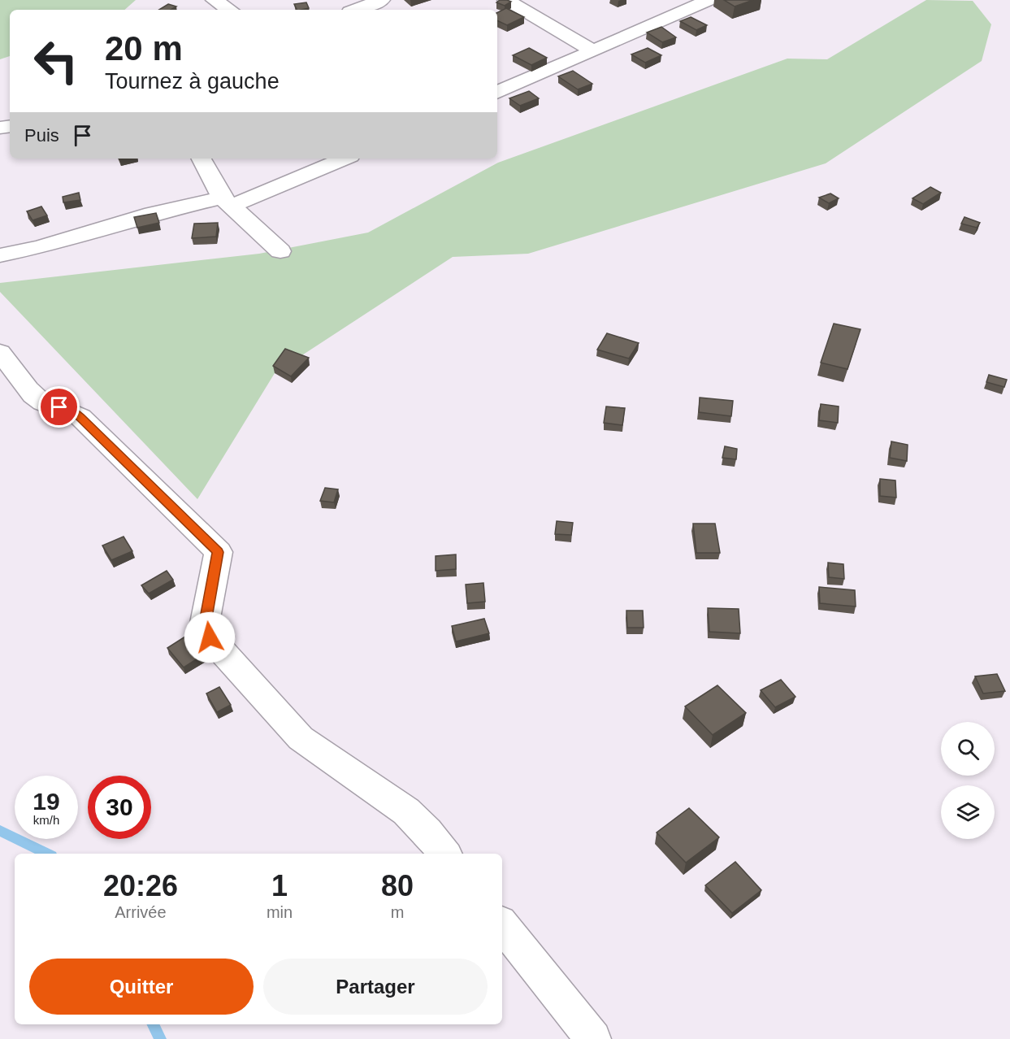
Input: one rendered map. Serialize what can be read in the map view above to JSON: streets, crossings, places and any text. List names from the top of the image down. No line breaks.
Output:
{"page":{"turn":["20 m","Tournez à gauche"],"then":"Puis","speed":"19 km/h","limit":"30","eta":["20:26","Arrivée","1","min","80","m"],"buttons":["Quitter","Partager"]}}
